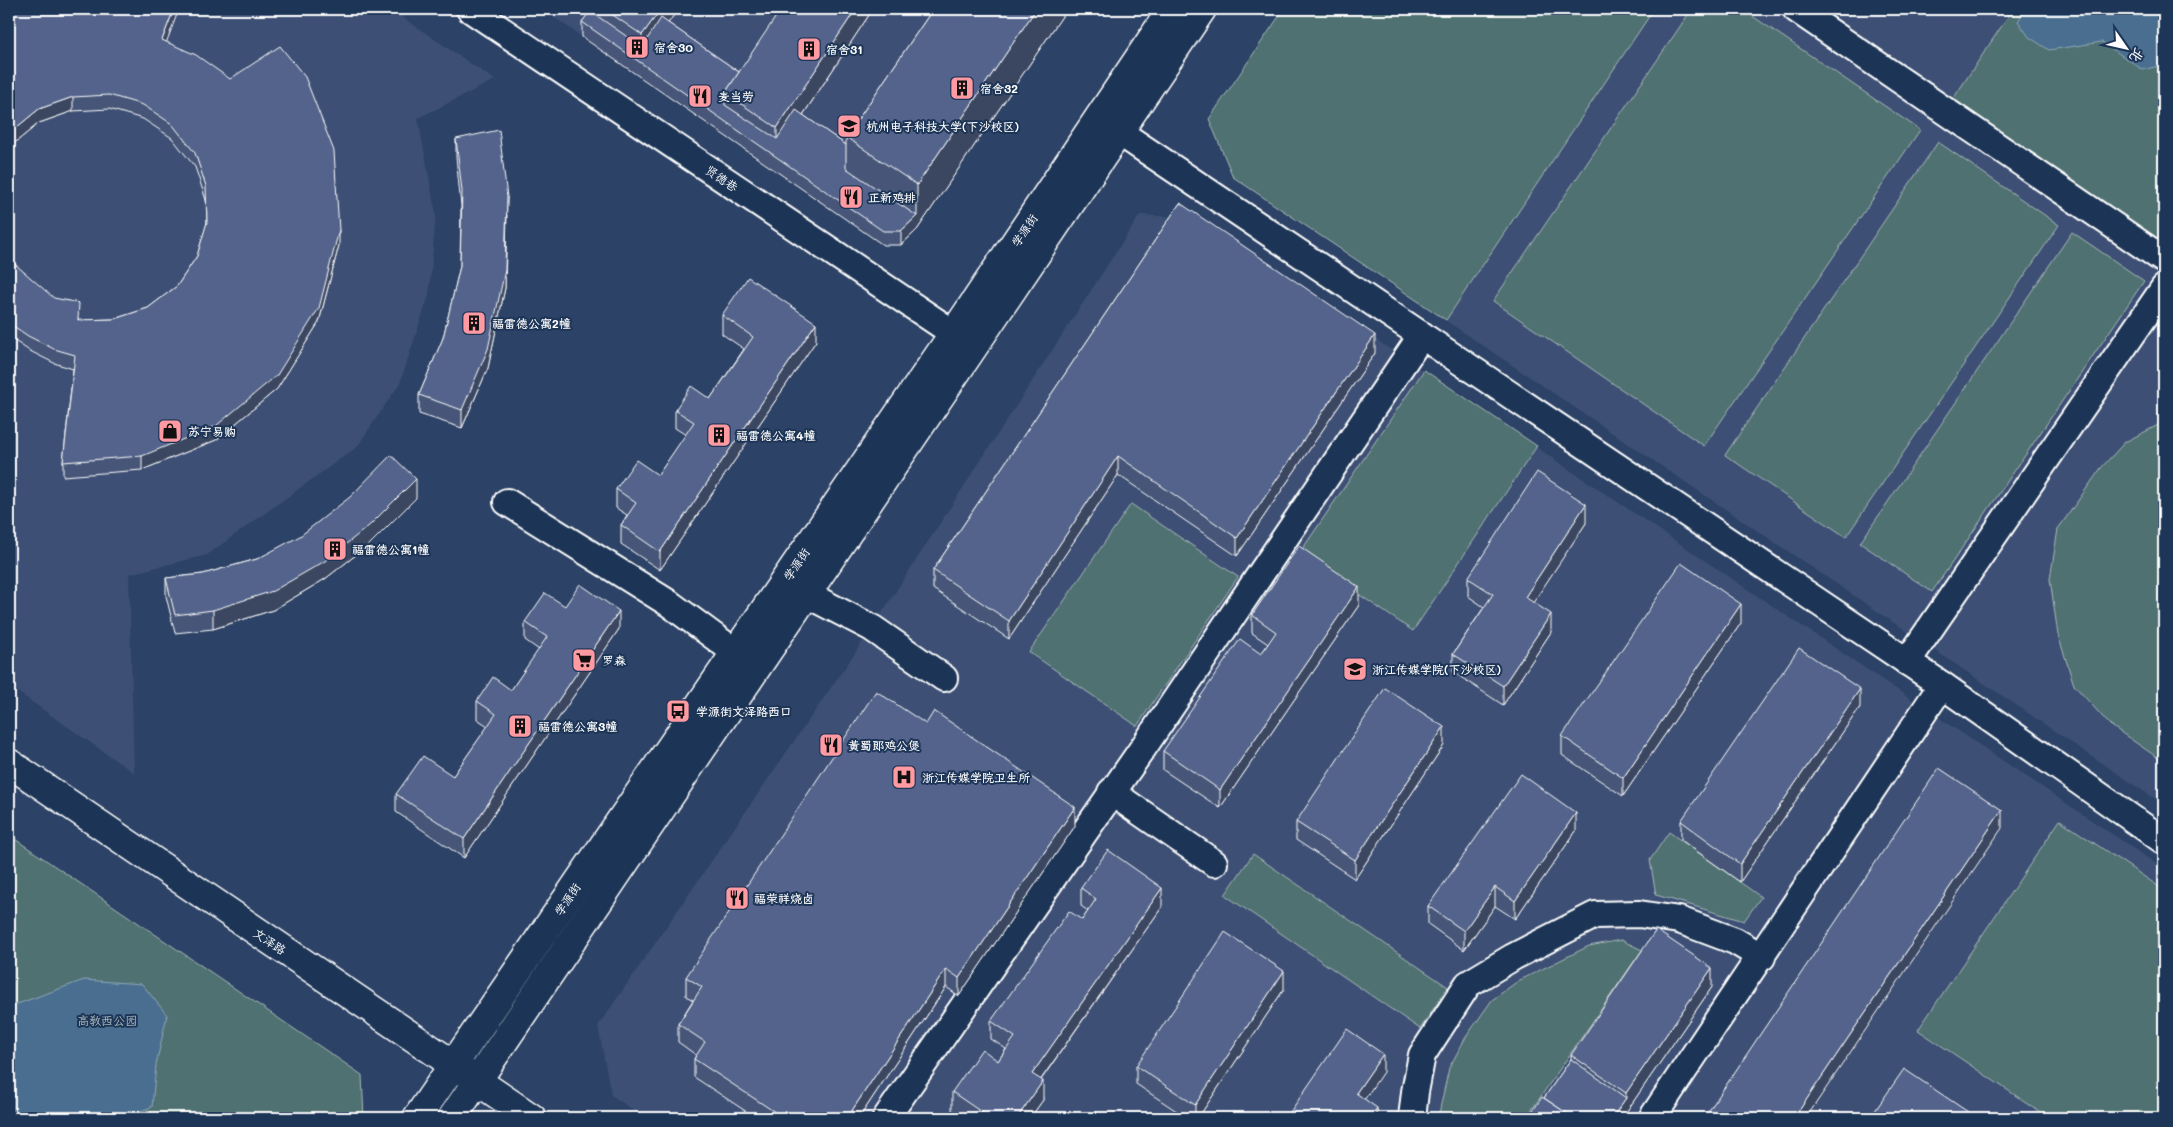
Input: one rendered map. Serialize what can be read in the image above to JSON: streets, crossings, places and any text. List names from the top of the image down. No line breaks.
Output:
{"streets":{"main road":["学源街","文泽路"],"street":["贤德巷"]},"crossings":[["贤德巷","学源街"],["学源街","文泽路"]],"parks":["高教西公园"],"places":{"building":["宿舍30","宿舍31","宿舍32","福雷德公寓2幢","福雷德公寓4幢","福雷德公寓1幢","福雷德公寓3幢"],"restaurant":["麦当劳","正新鸡排","黄蜀郎鸡公煲","福荣祥烧卤"],"school or university":["杭州电子科技大学(下沙校区)","浙江传媒学院(下沙校区)"],"shop":["苏宁易购"],"supermarket":["罗森"],"bus stop":["学源街文泽路西口"],"hospital":["浙江传媒学院卫生所"]},"north":"bottom right"}
